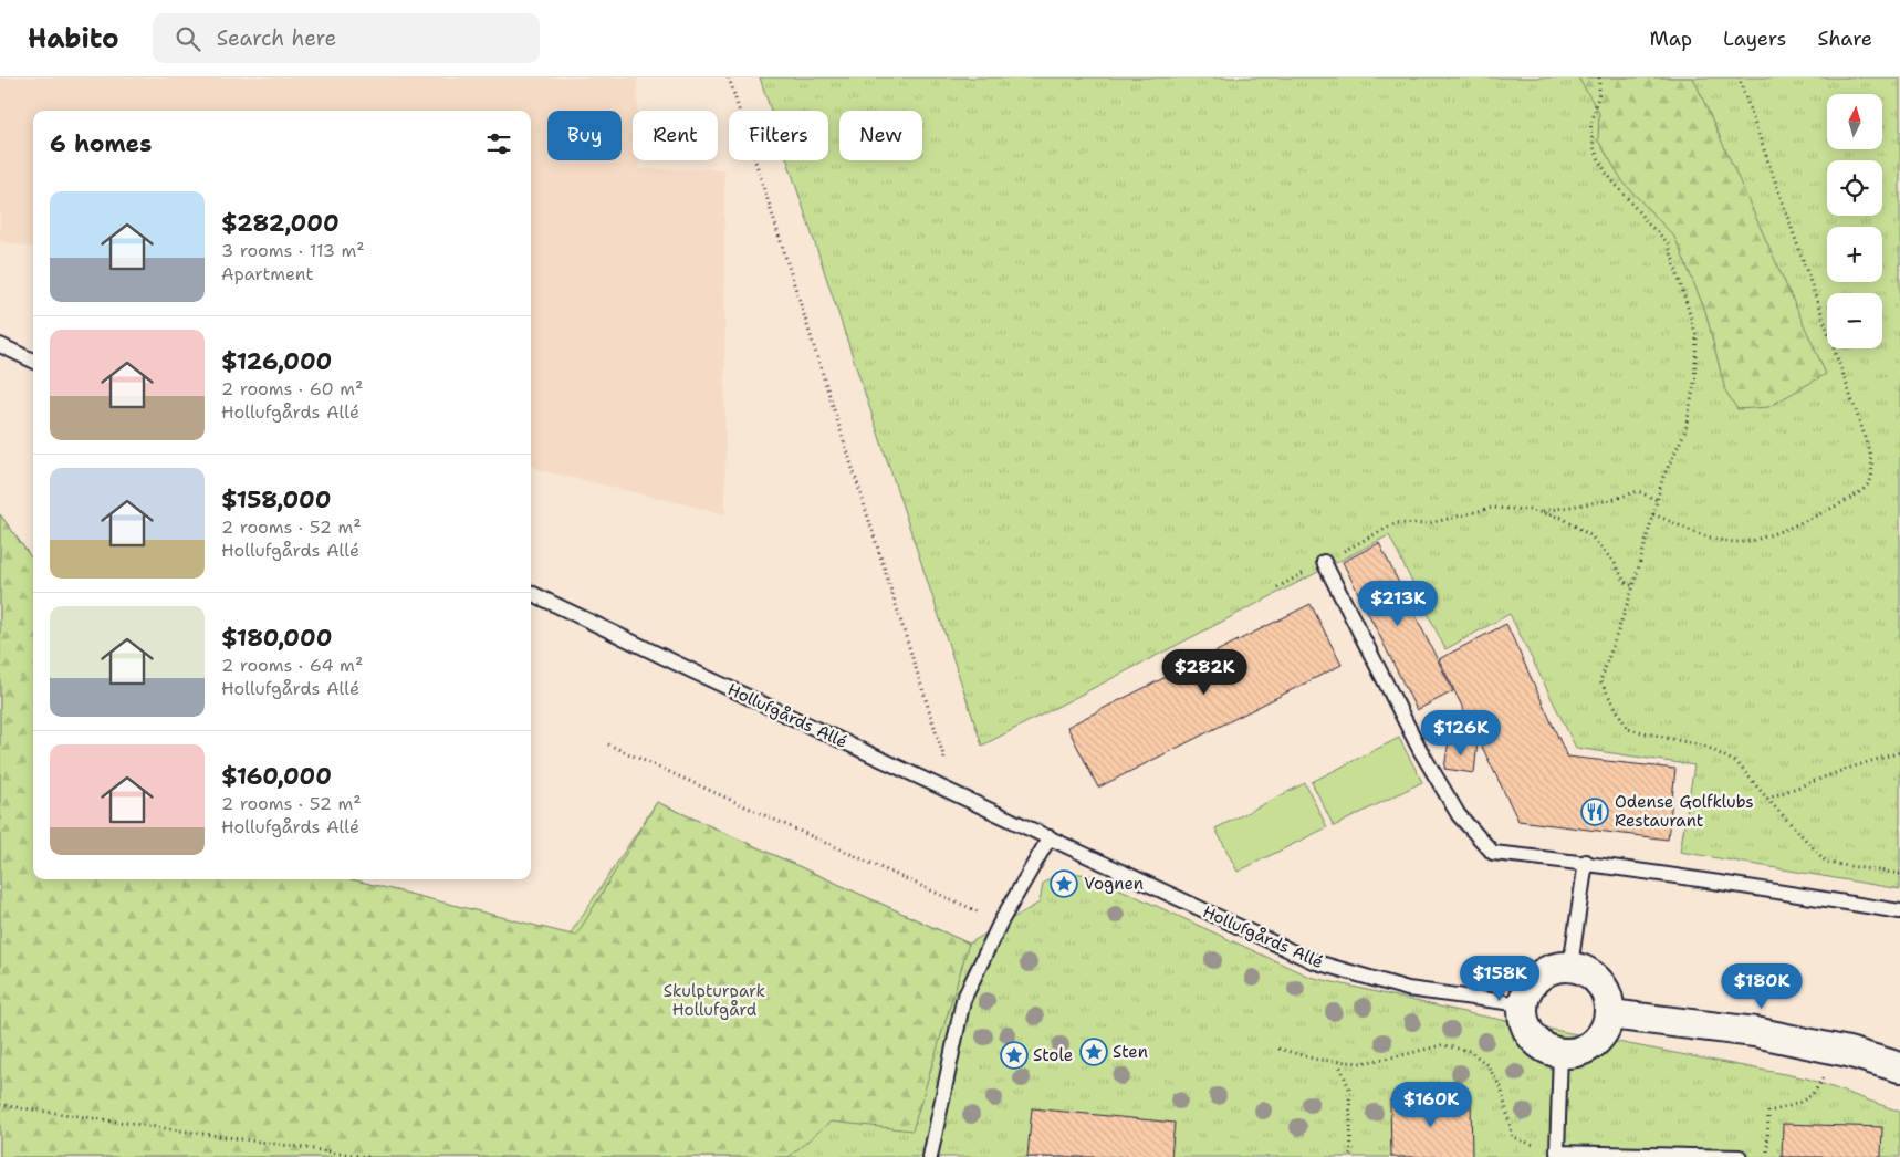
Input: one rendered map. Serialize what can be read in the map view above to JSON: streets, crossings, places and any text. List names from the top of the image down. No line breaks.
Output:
{"streets":{"lane":["Hollufgårds Allé"]},"parks":["Skulpturpark Hollufgård"],"places":{"restaurant":["Odense Golfklubs Restaurant"],"place":["Vognen","Sten","Stole"]},"north":"top","page":{"header":"Habito","search":"Search here","nav":["Map","Layers","Share"],"map_buttons":["+","−"],"chip":["Buy","Rent","Filters","New"],"heading":"6 homes","list":[{"name":"$282,000","note":"3 rooms · 113 m² · Apartment"},{"name":"$126,000","note":"2 rooms · 60 m² · Hollufgårds Allé"},{"name":"$158,000","note":"2 rooms · 52 m² · Hollufgårds Allé"},{"name":"$180,000","note":"2 rooms · 64 m² · Hollufgårds Allé"},{"name":"$160,000","note":"2 rooms · 52 m² · Hollufgårds Allé"}],"price":["$213K","$282K","$126K","$158K","$180K","$160K"]}}
